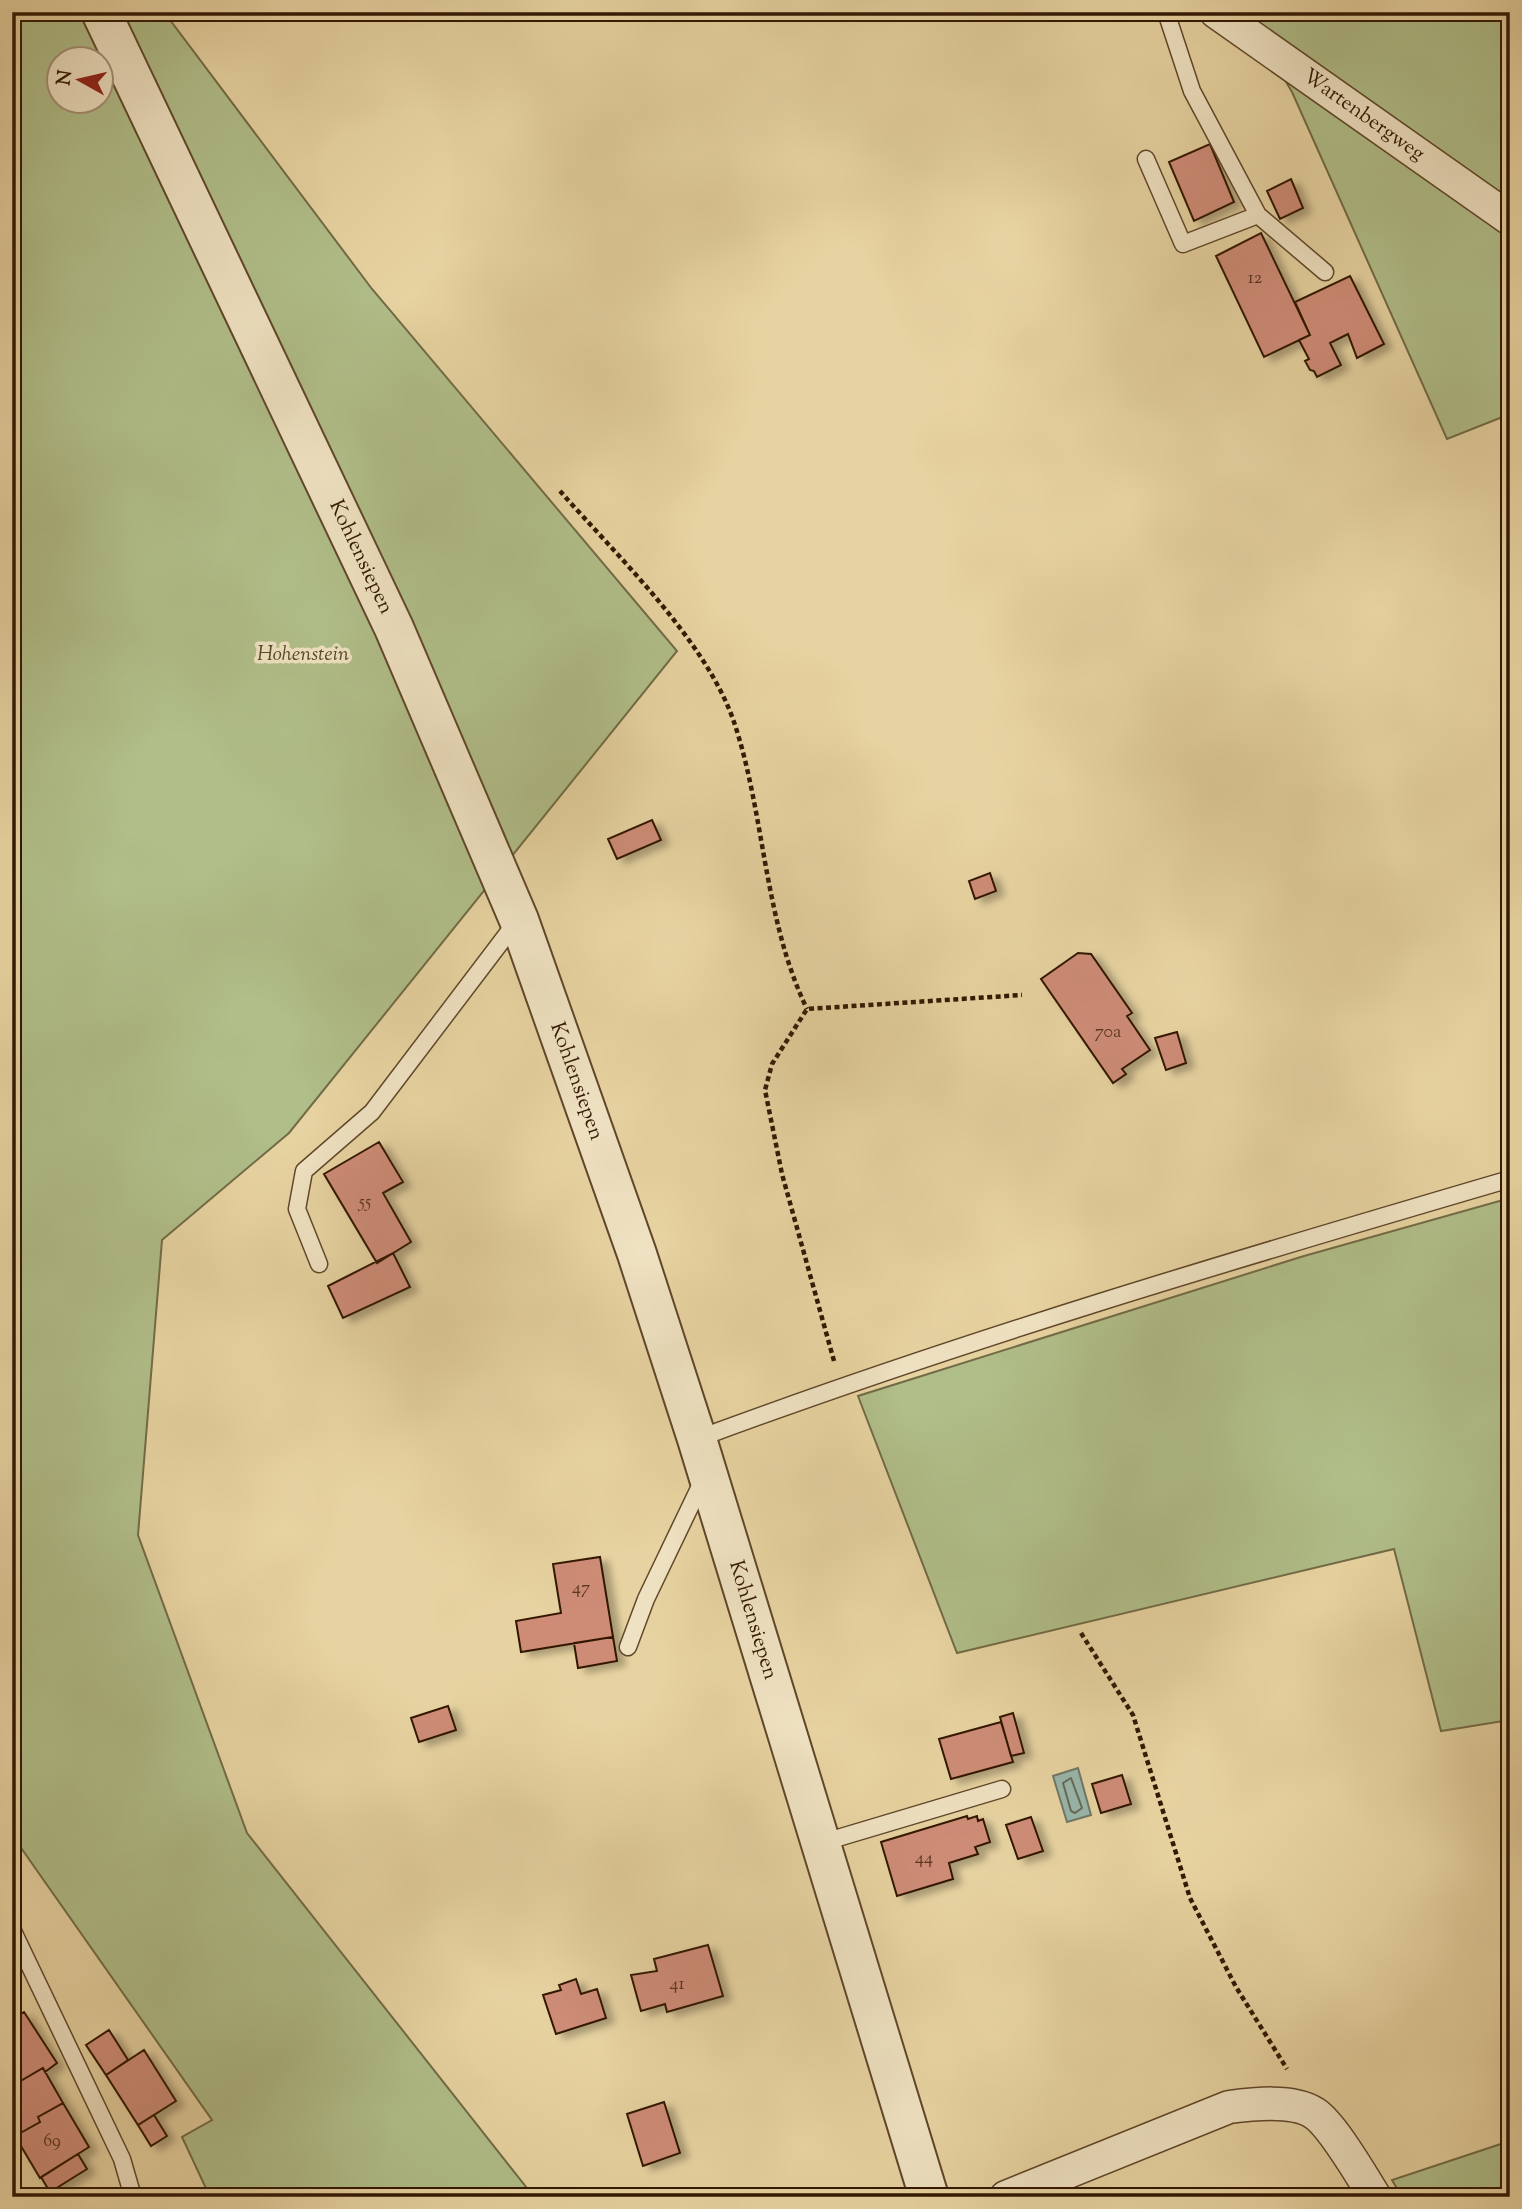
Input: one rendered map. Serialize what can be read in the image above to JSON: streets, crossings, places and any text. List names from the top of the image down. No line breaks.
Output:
{"streets":{"street":["Wartenbergweg","Kohlensiepen"]},"parks":["Hohenstein"],"house_numbers":["12","70a","55","47","44","41","69"],"north":"left"}
